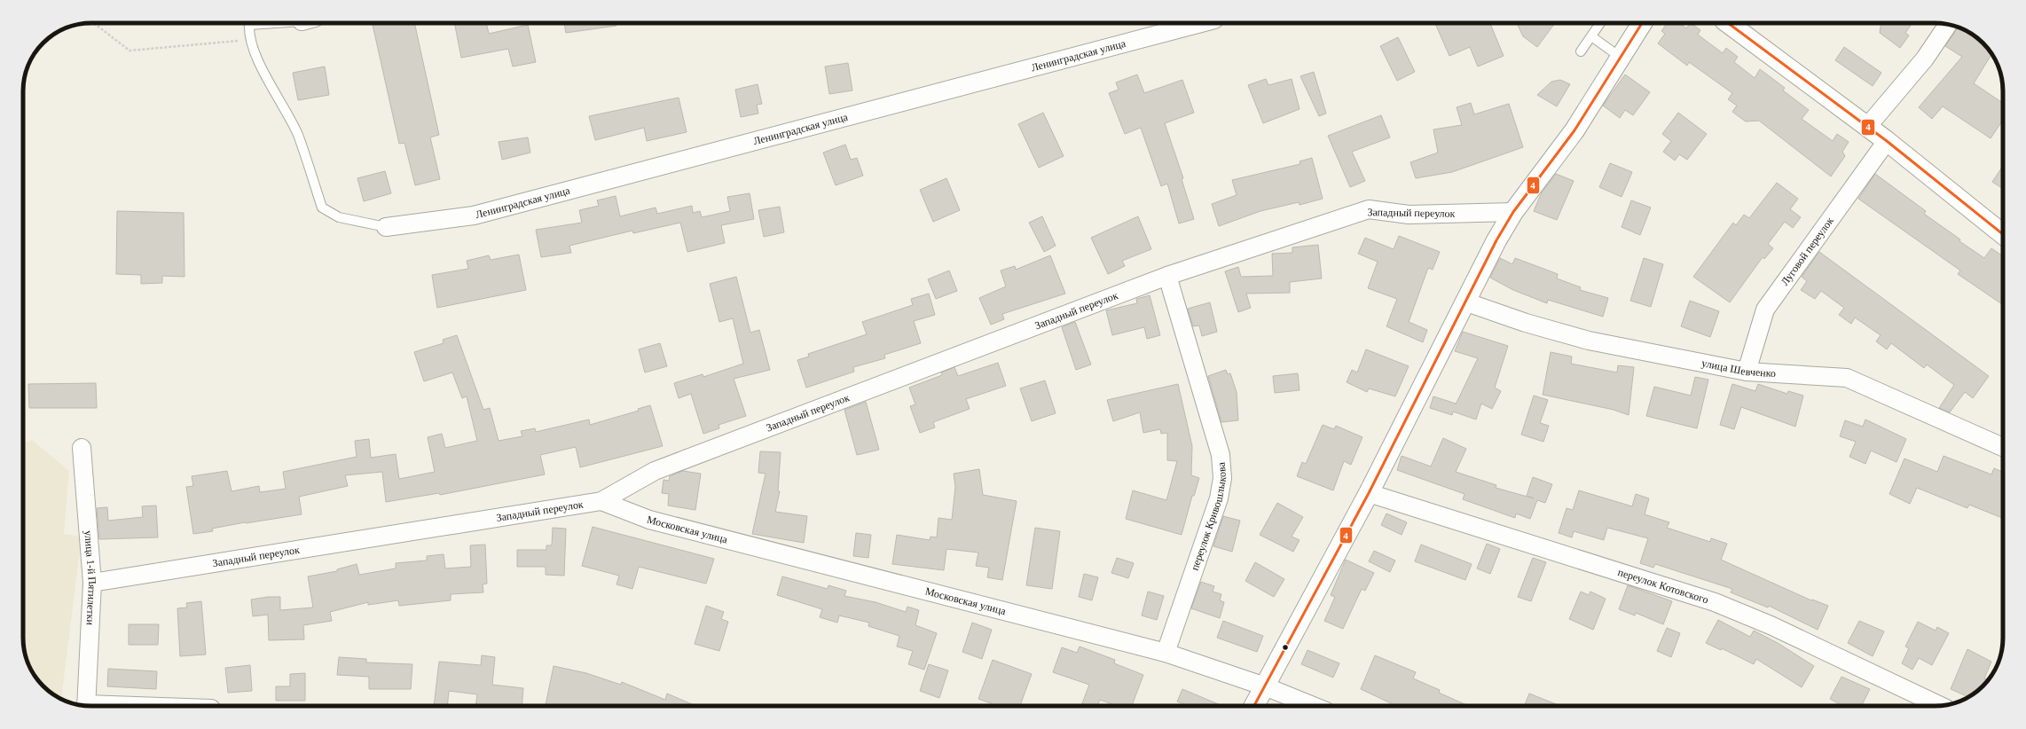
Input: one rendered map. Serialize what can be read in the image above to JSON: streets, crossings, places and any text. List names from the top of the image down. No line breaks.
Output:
{"streets":{"street":["Ленинградская улица","Западный переулок","Луговой переулок","улица Шевченко","переулок Кривошлыкова","Московская улица","улица 1-й Пятилетки","переулок Котовского"]},"crossings":[["Западный переулок","переулок Кривошлыкова"],["Западный переулок","Московская улица"],["Западный переулок","улица 1-й Пятилетки"],["Луговой переулок","улица Шевченко"],["переулок Кривошлыкова","Московская улица"]],"lines":["transit line 4"]}
